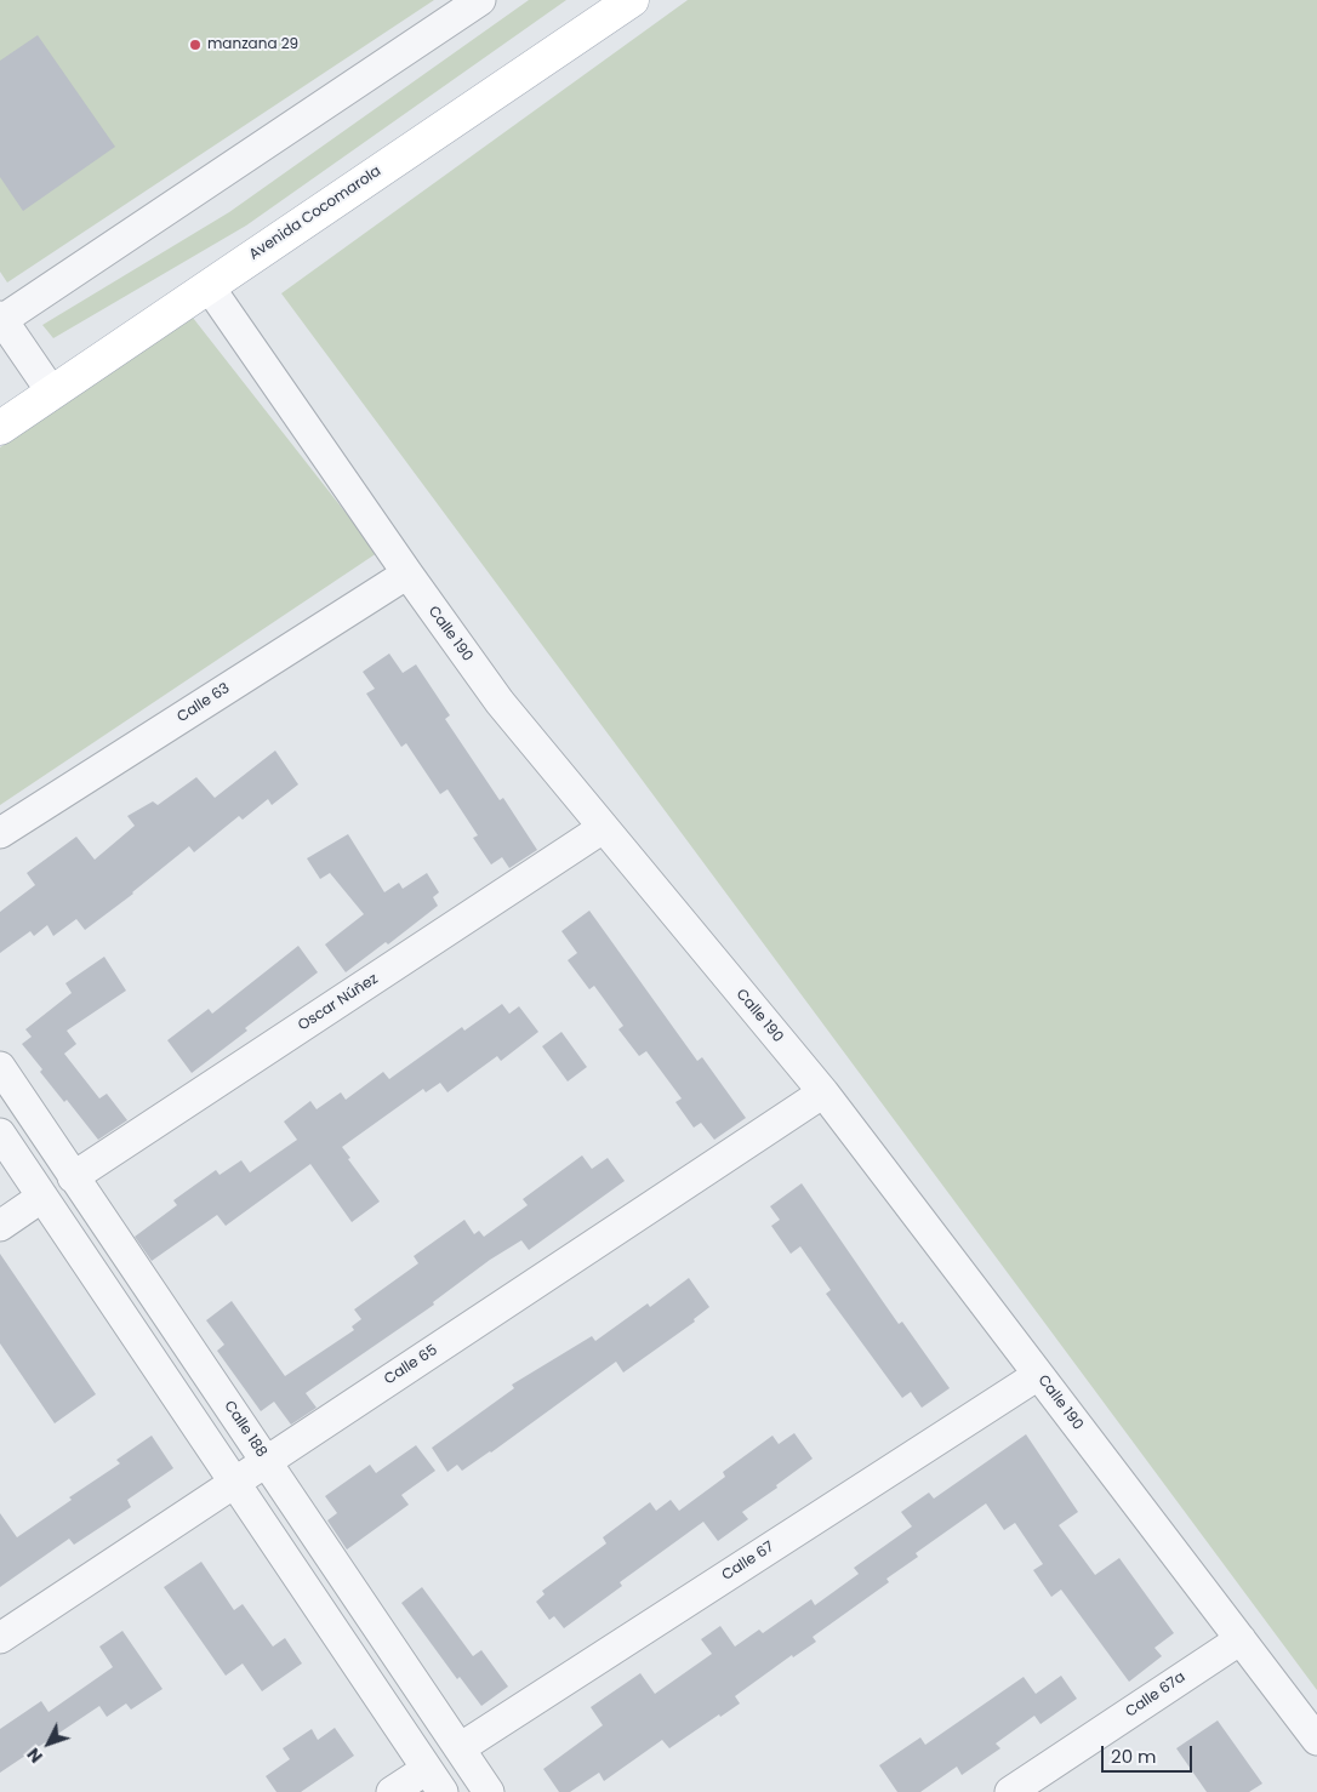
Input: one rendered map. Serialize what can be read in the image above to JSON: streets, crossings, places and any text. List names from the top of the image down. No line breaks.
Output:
{"streets":{"main road":["Avenida Cocomarola"],"street":["Calle 190","Calle 63","Oscar Núñez","Calle 65","Calle 188","Calle 67","Calle 67a"]},"crossings":[["Avenida Cocomarola","Calle 190"],["Calle 190","Calle 63"],["Calle 190","Oscar Núñez"],["Calle 190","Calle 65"],["Calle 190","Calle 67"],["Calle 190","Calle 67a"],["Oscar Núñez","Calle 188"],["Calle 65","Calle 188"],["Calle 188","Calle 67"]],"places":["manzana 29"],"scale_bar":"20 m","north":"bottom left"}
